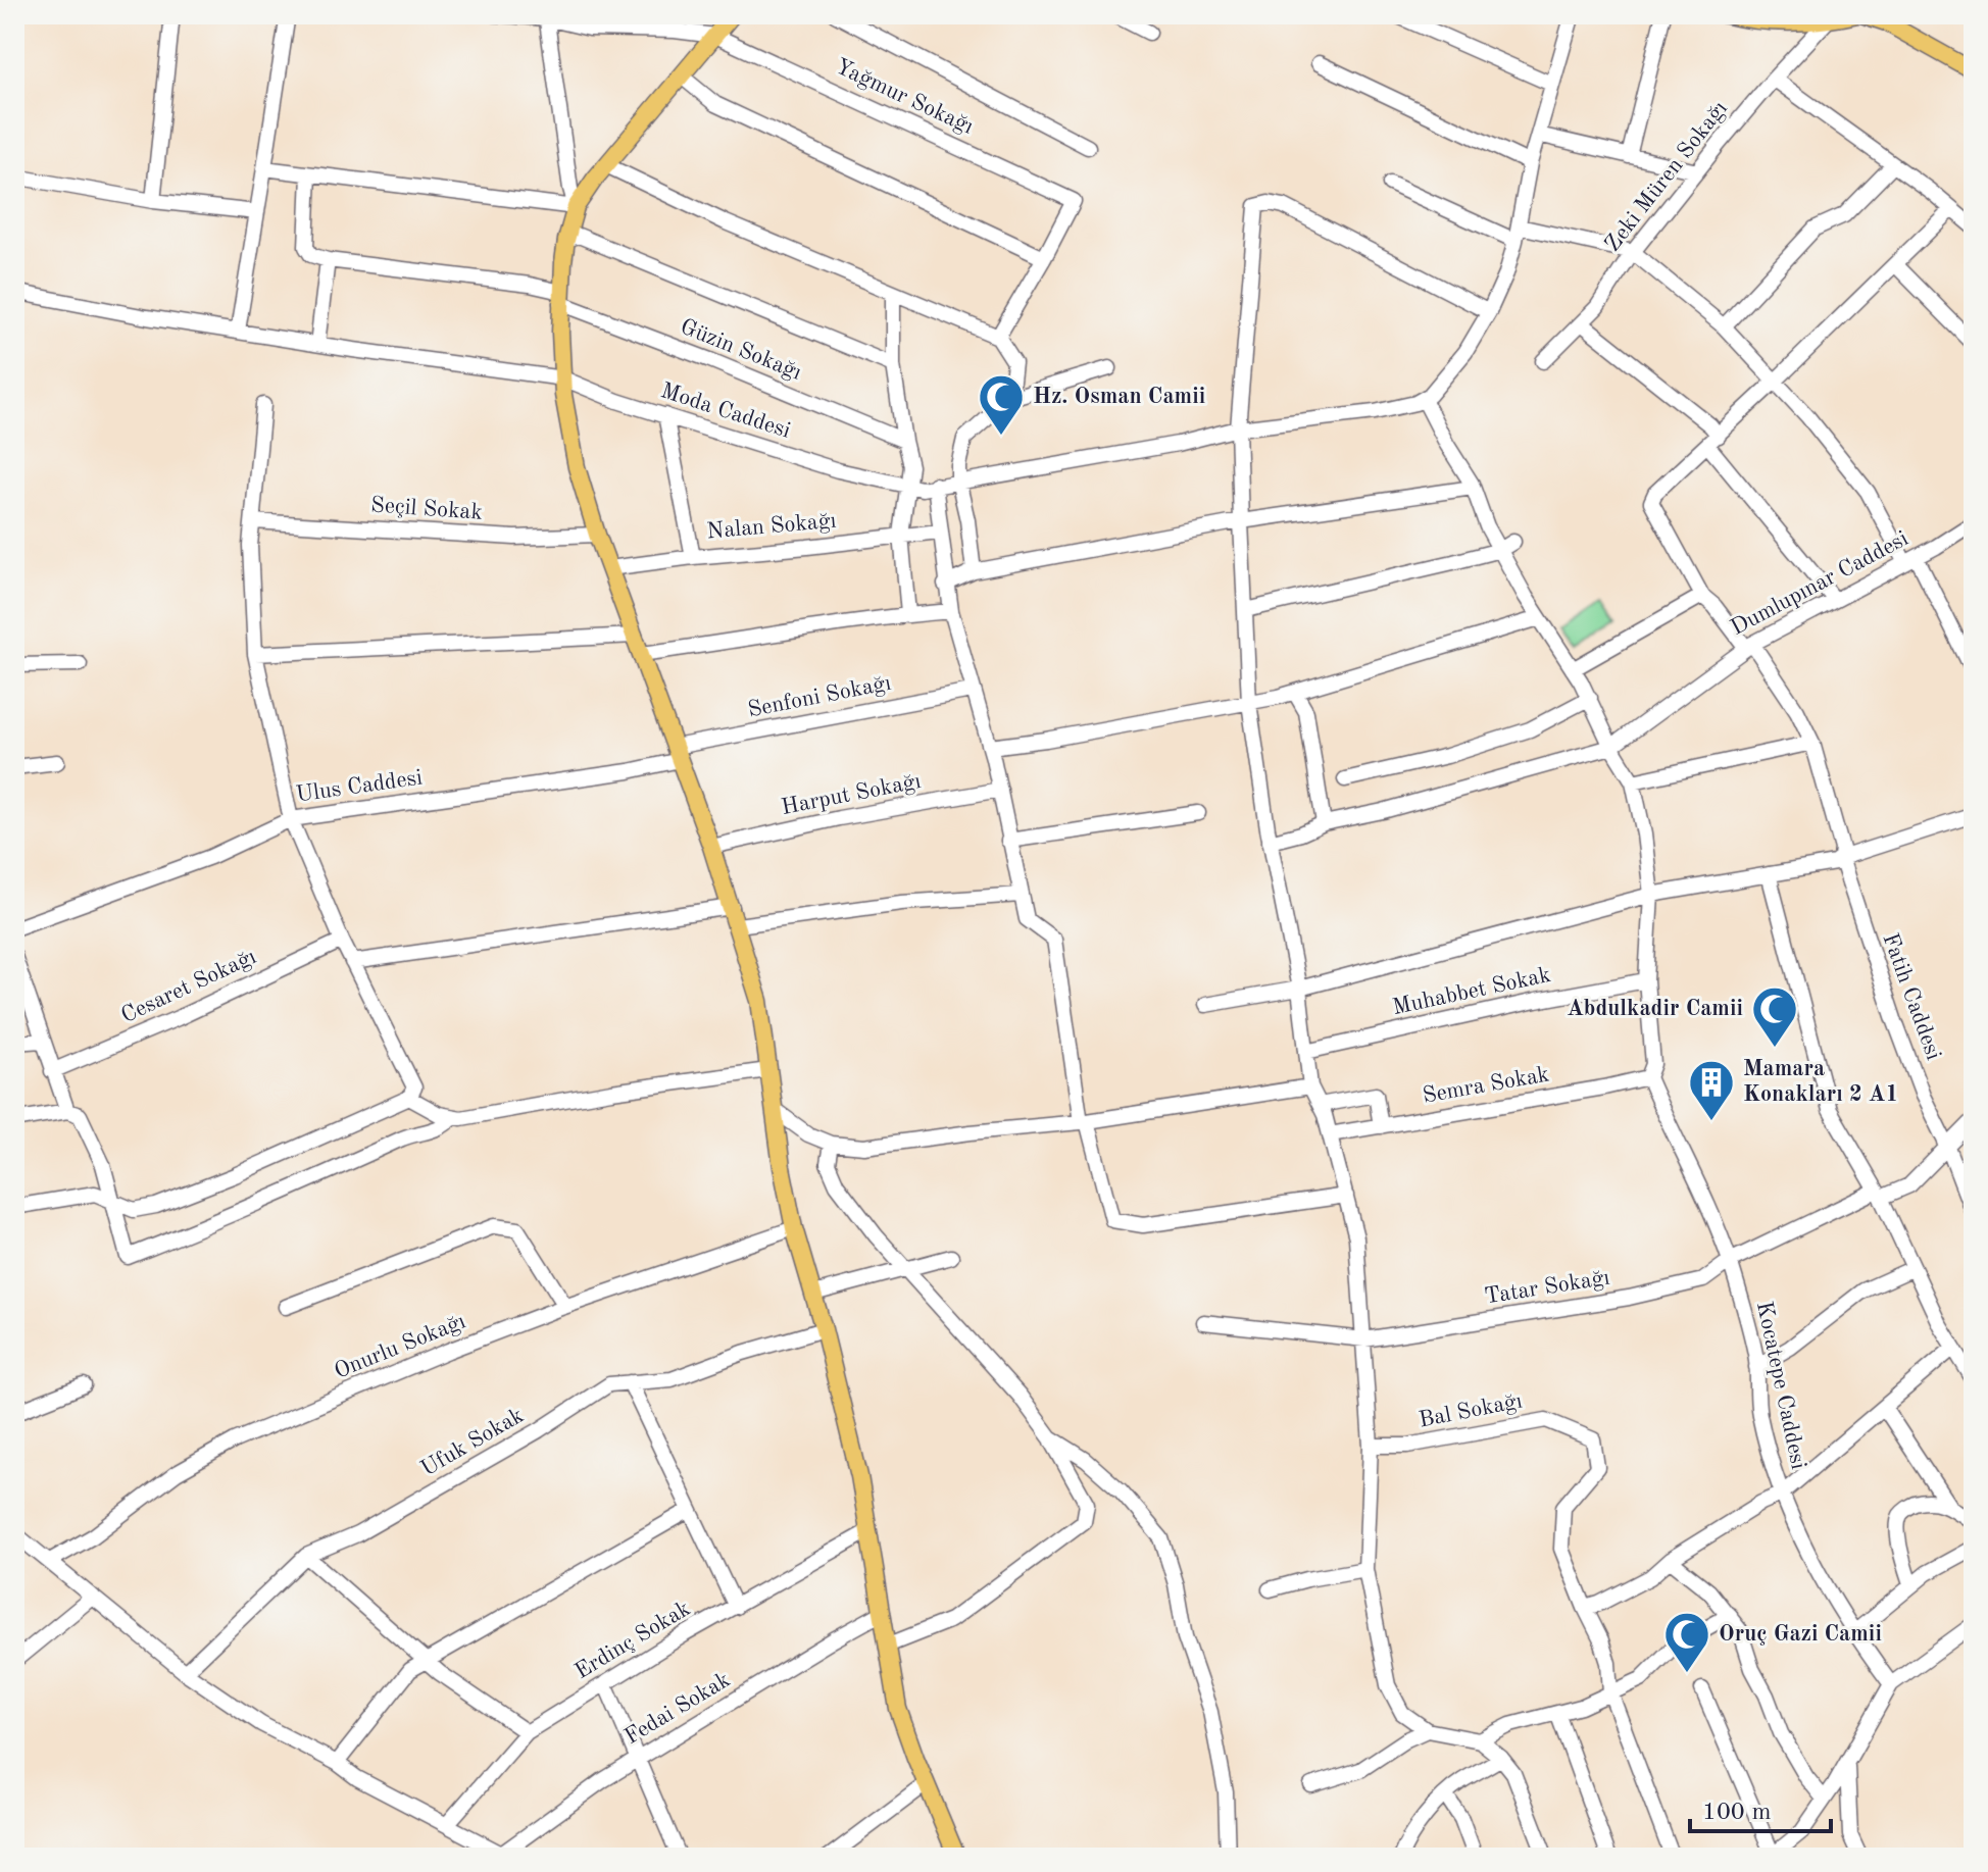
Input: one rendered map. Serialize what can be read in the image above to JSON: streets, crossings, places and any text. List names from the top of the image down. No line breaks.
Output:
{"streets":{"street":["Yağmur Sokağı","Zeki Müren Sokağı","Güzin Sokağı","Moda Caddesi","Seçil Sokak","Nalan Sokağı","Dumlupınar Caddesi","Senfoni Sokağı","Ulus Caddesi","Harput Sokağı","Cesaret Sokağı","Muhabbet Sokak","Fatih Caddesi","Semra Sokak","Tatar Sokağı","Onurlu Sokağı","Kocatepe Caddesi","Bal Sokağı","Ufuk Sokak","Erdinç Sokak","Fedai Sokak"]},"crossings":[["Dumlupınar Caddesi","Fatih Caddesi"],["Senfoni Sokağı","Ulus Caddesi"],["Fatih Caddesi","Tatar Sokağı"],["Semra Sokak","Kocatepe Caddesi"],["Tatar Sokağı","Kocatepe Caddesi"]],"places":{"mosque":["Hz. Osman Camii","Abdulkadir Camii","Oruç Gazi Camii"],"building":["Mamara Konakları 2 A1"]},"scale_bar":"100 m"}
